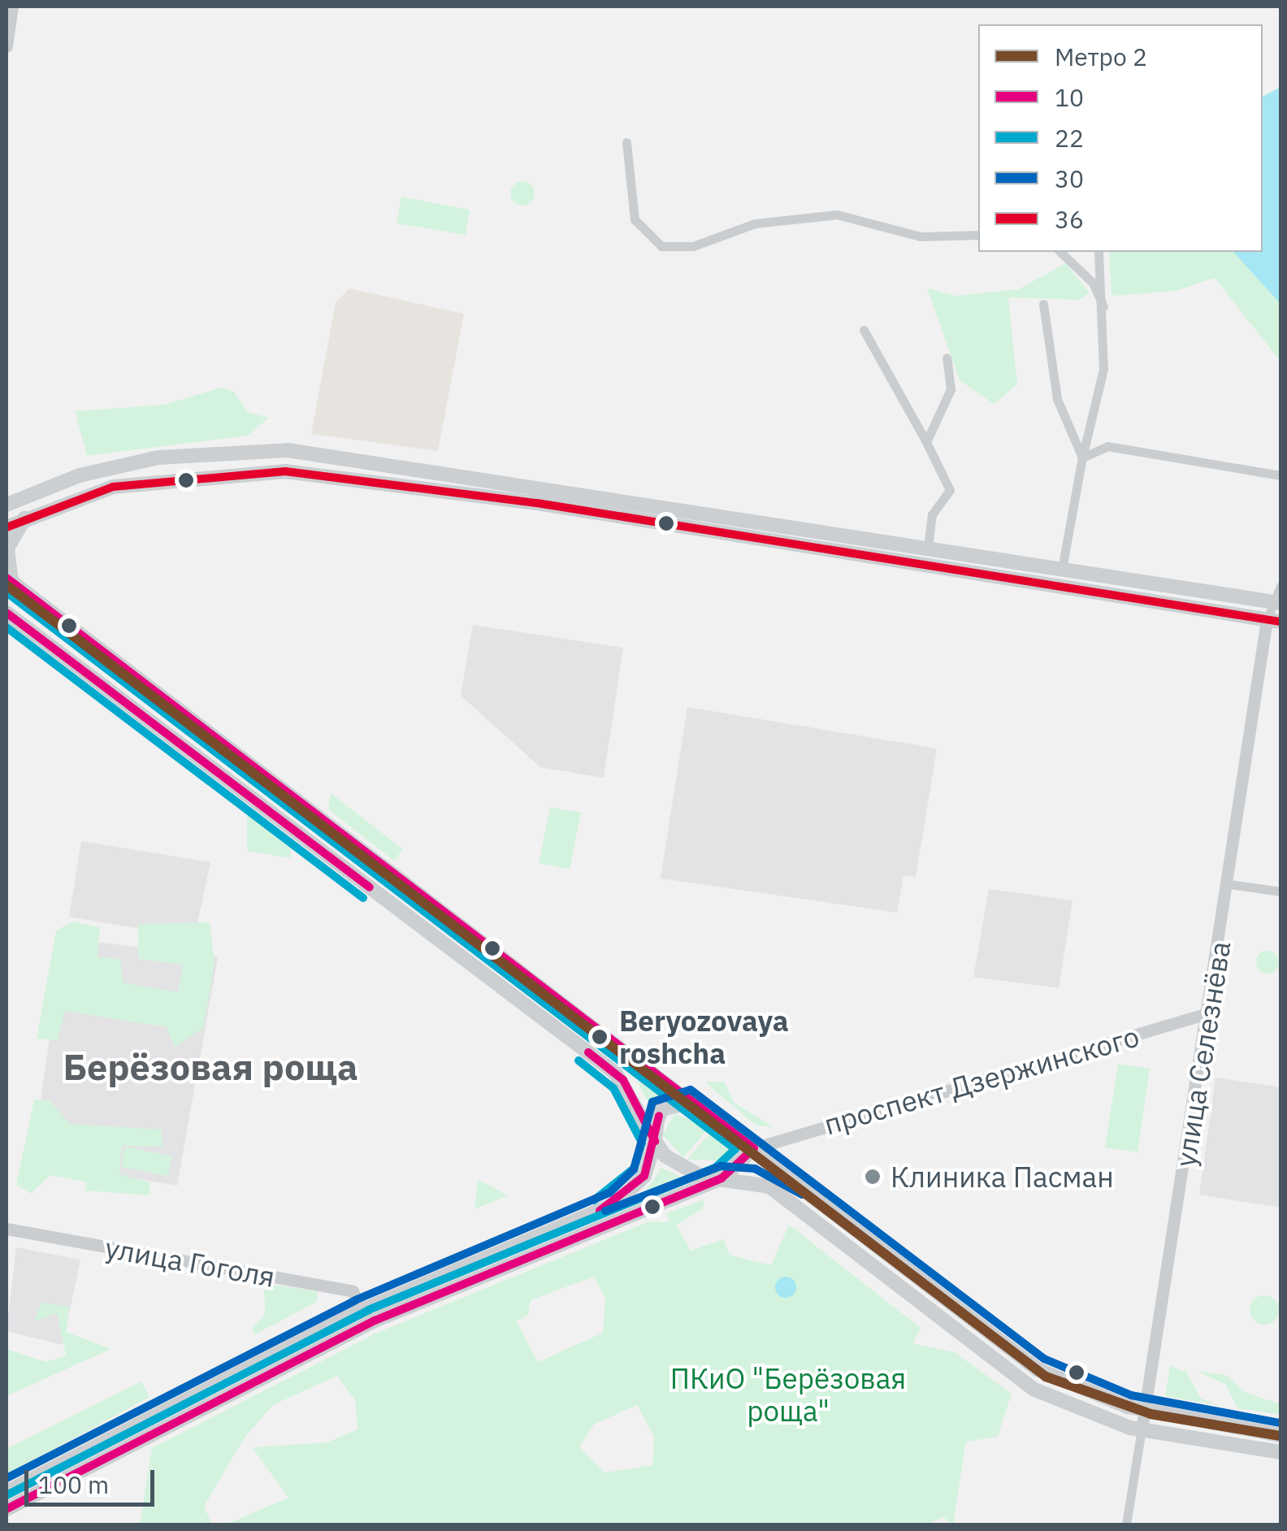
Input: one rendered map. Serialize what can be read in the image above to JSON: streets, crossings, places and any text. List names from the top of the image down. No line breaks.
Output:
{"streets":{"street":["улица Селезнёва","проспект Дзержинского","улица Гоголя"]},"crossings":[["улица Селезнёва","проспект Дзержинского"]],"districts":["Берёзовая роща"],"parks":["ПКиО \"Берёзовая роща\""],"places":["Beryozovaya roshcha","Клиника Пасман"],"lines":["transit line 36","transit line 10","metro line 2","transit line 22","transit line 30"],"legend":["Метро 2","10","22","30","36"],"scale_bar":"100 m"}
